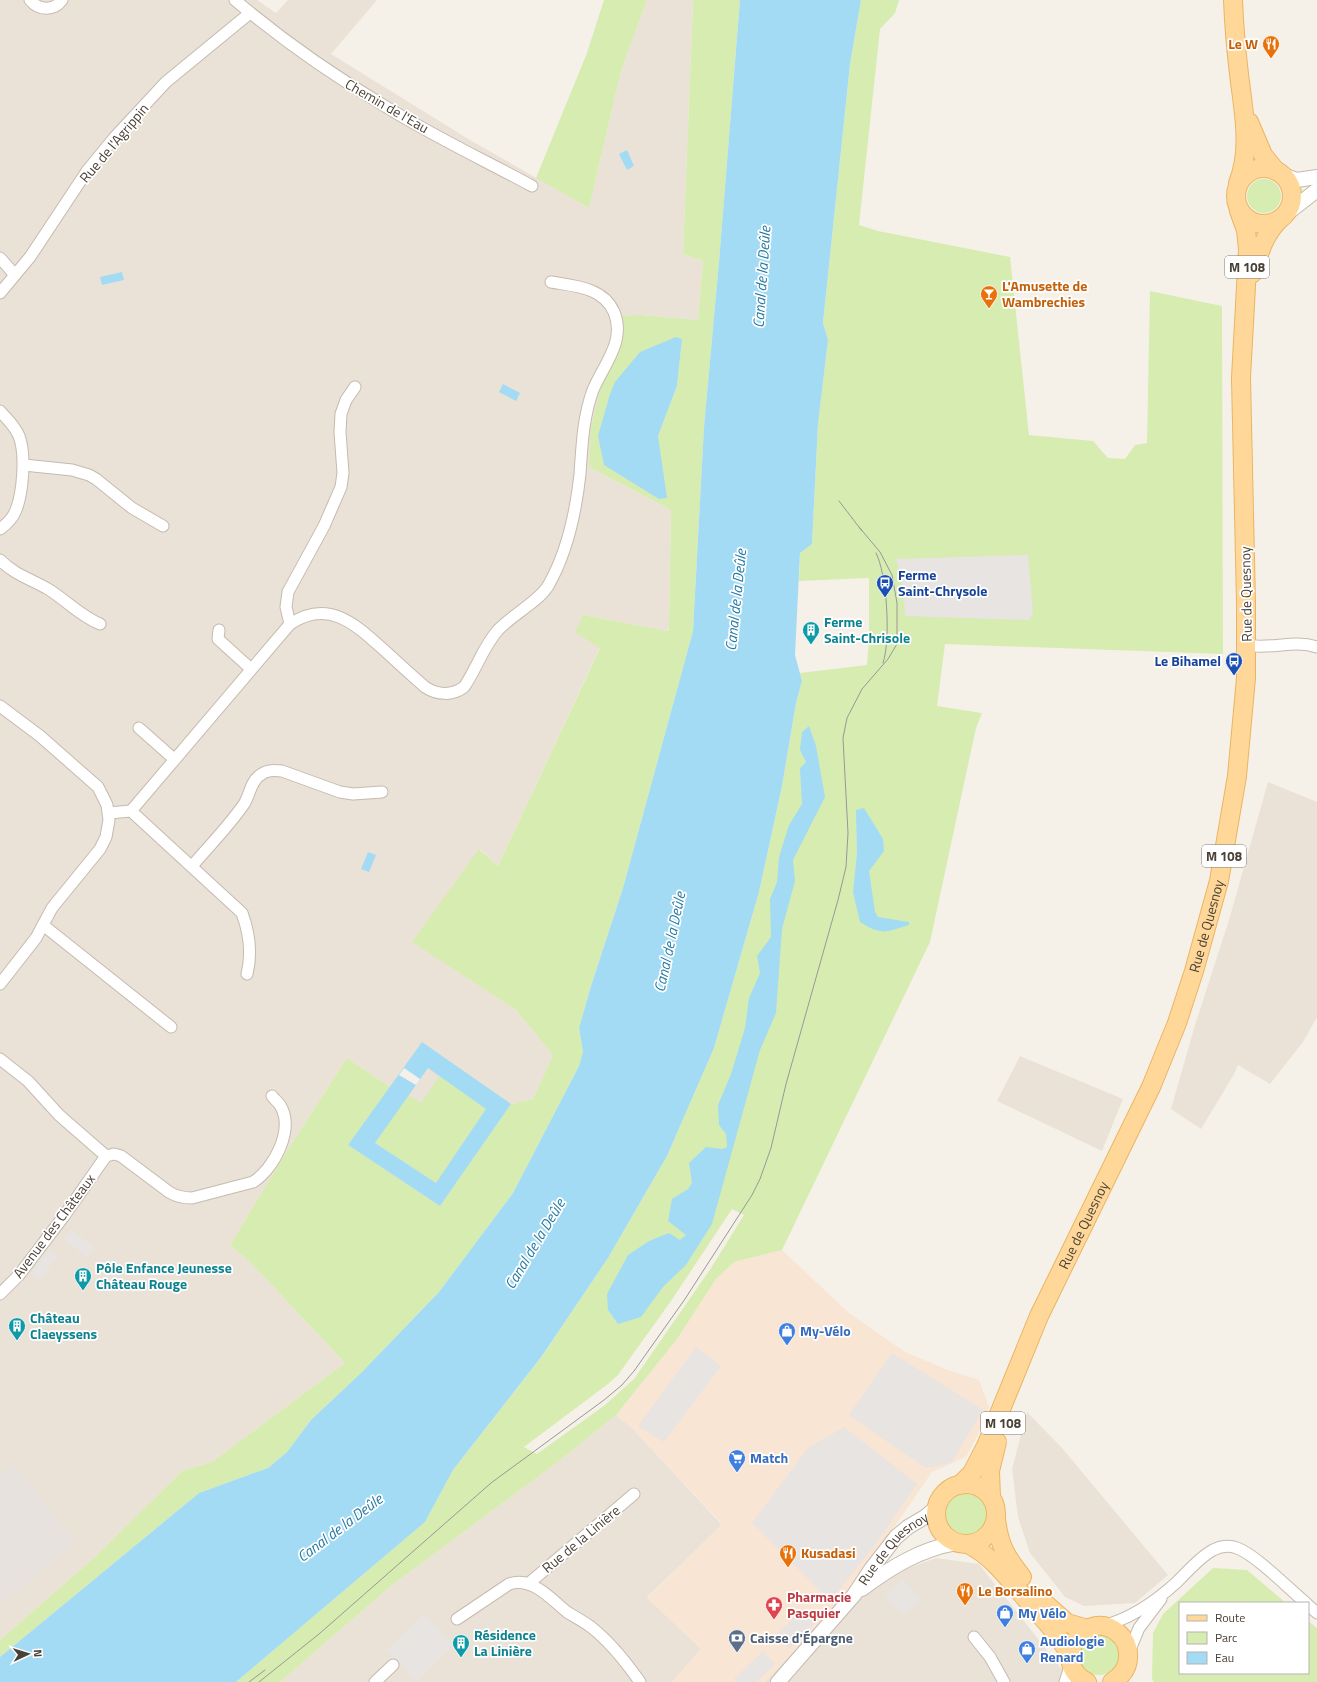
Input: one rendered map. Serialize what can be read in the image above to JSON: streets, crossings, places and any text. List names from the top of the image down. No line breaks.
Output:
{"streets":{"main road":["M 108","Rue de Quesnoy"],"street":["Chemin de l'Eau","Rue de l'Agrippin","Avenue des Châteaux","Rue de la Linière"]},"crossings":[["Chemin de l'Eau","Rue de l'Agrippin"]],"water":["Canal de la Deûle"],"places":{"restaurant":["Le W","Kusadasi","Le Borsalino"],"bar":["L'Amusette de Wambrechies"],"bus stop":["Ferme Saint-Chrysole","Le Bihamel"],"building":["Ferme Saint-Chrisole","Pôle Enfance Jeunesse Château Rouge","Château Claeyssens","Résidence La Linière"],"shop":["My-Vélo","My Vélo","Audiologie Renard"],"supermarket":["Match"],"pharmacy":["Pharmacie Pasquier"],"bank":["Caisse d'Épargne"]},"legend":["Route","Parc","Eau"],"north":"right"}
